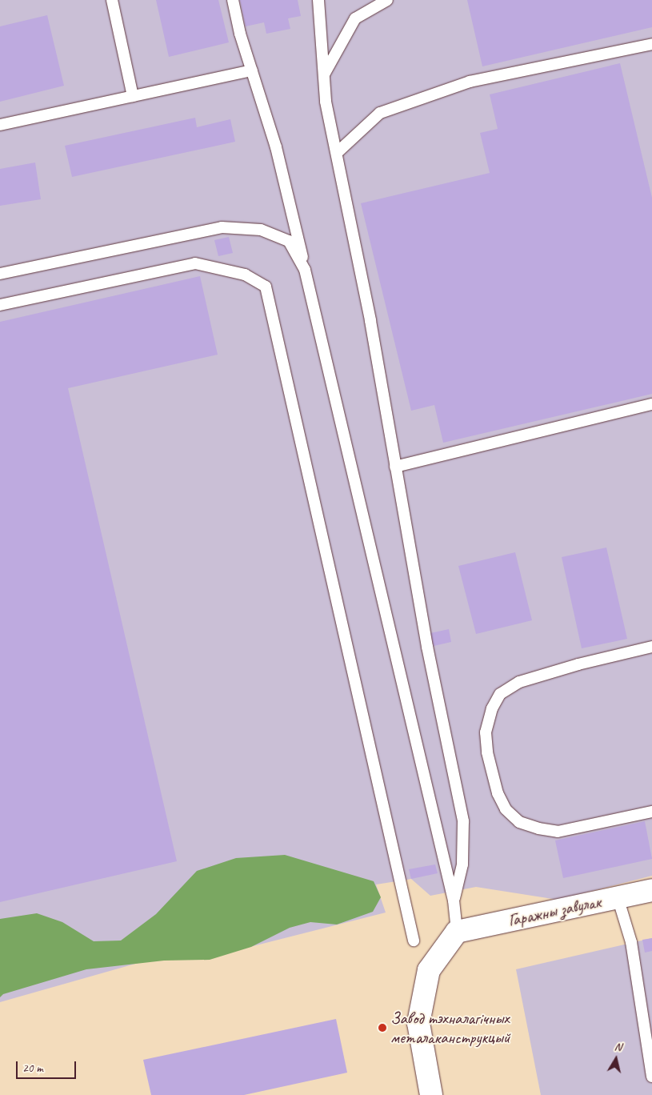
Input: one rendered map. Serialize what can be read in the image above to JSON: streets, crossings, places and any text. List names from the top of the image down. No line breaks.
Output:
{"streets":{"street":["Гаражны завулак"]},"places":["Завод тэхналагічных металаканструкцый"],"scale_bar":"20 m","north":"top"}
